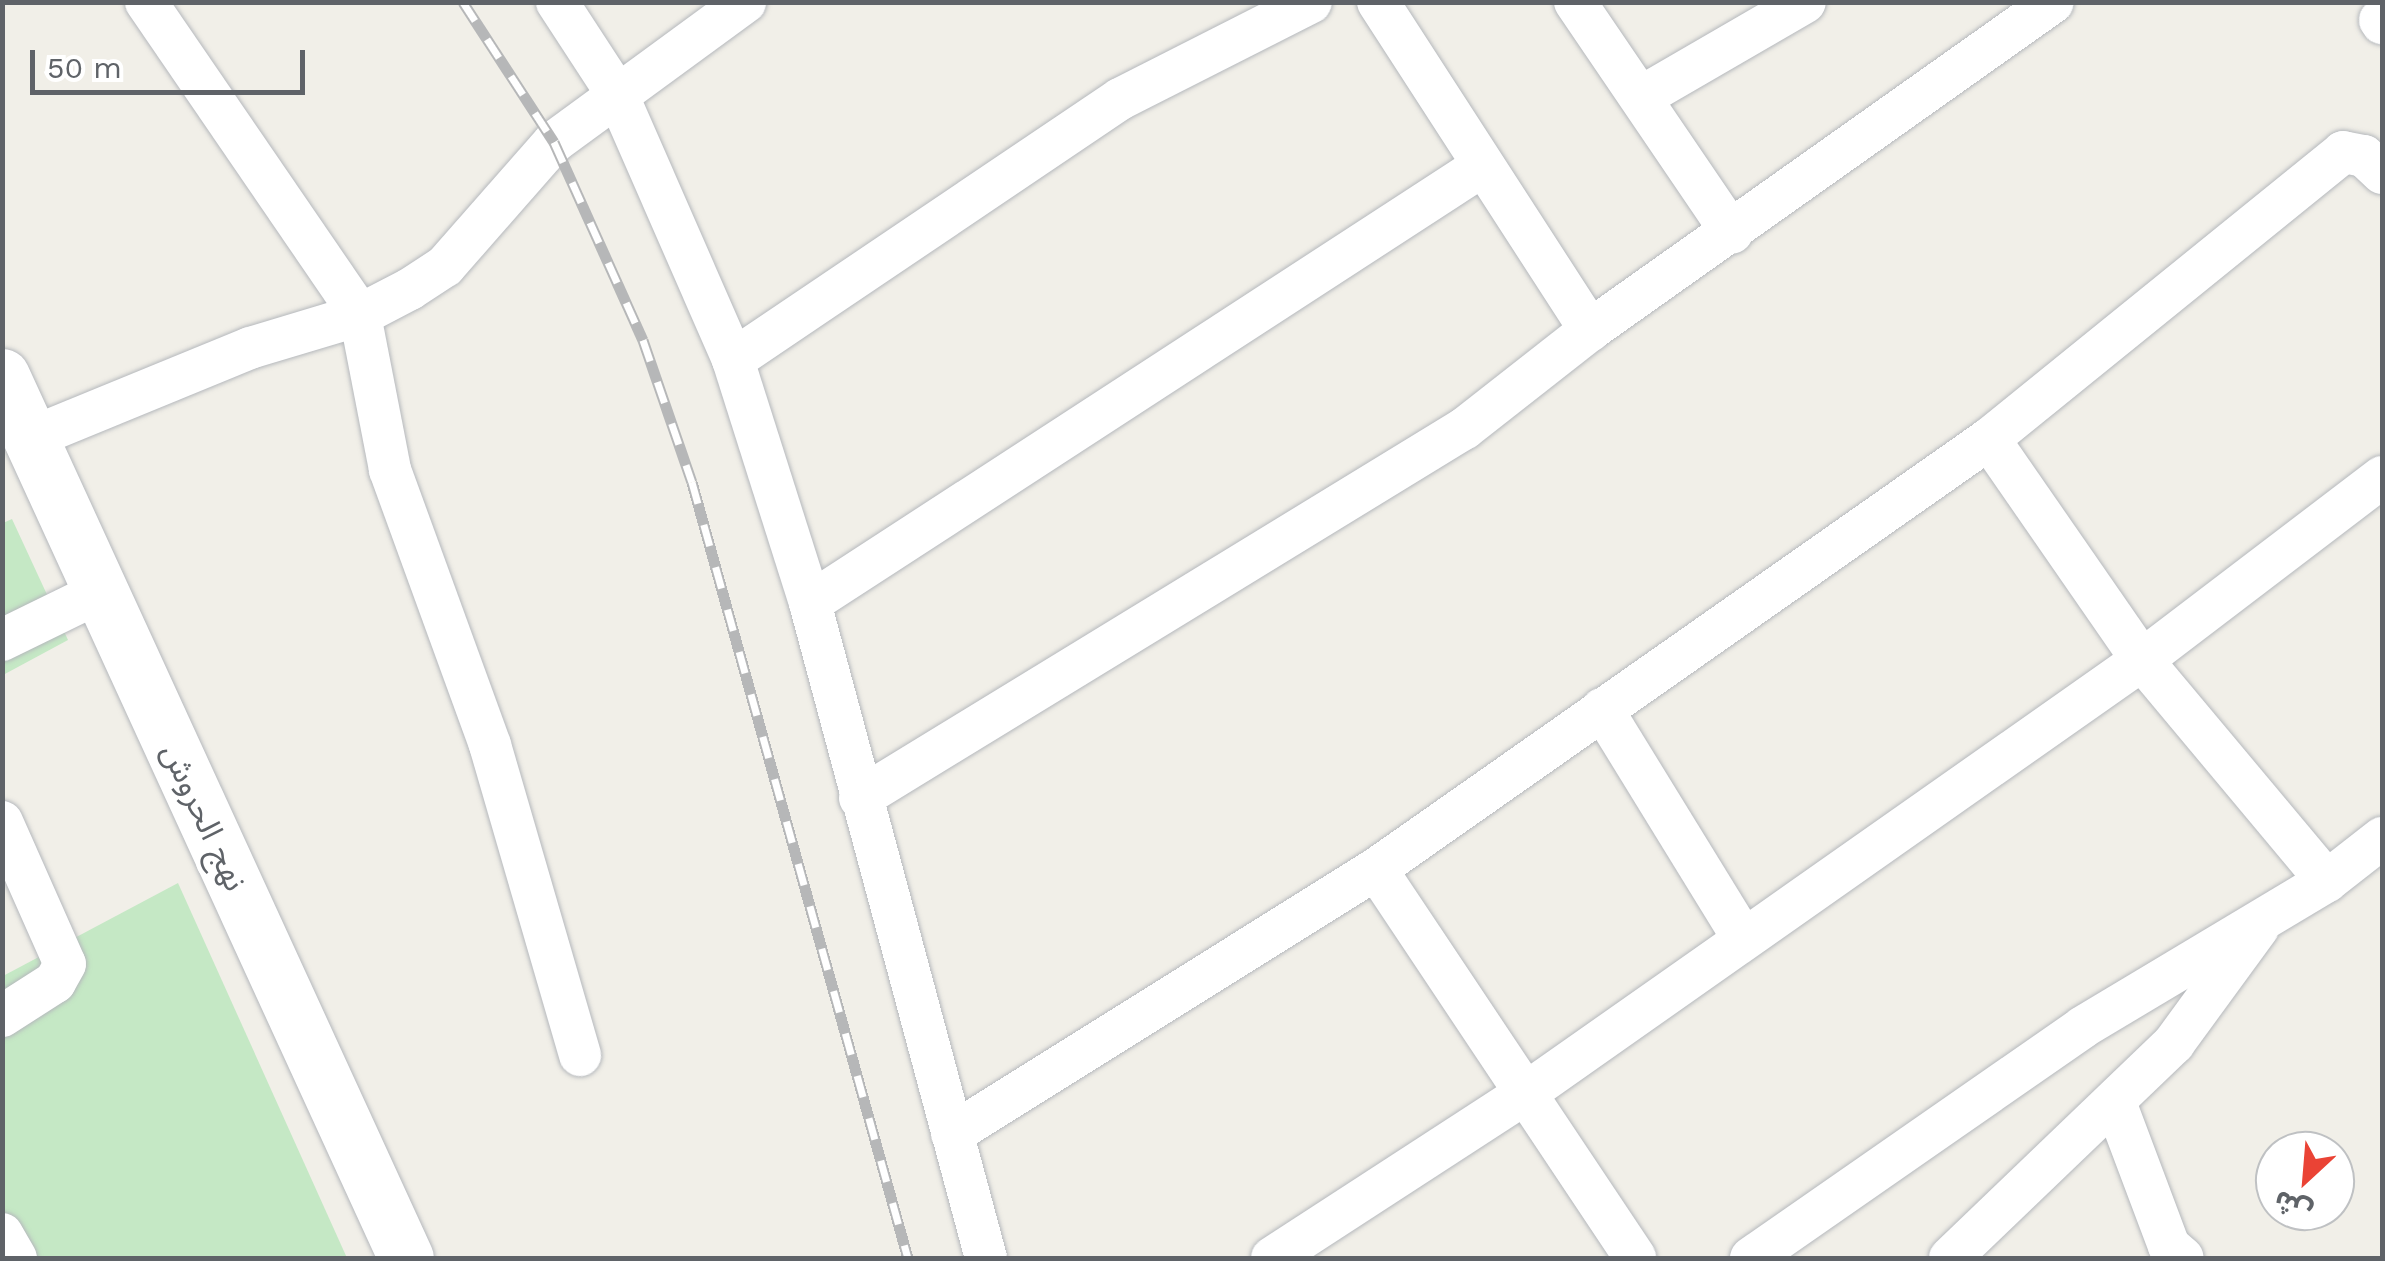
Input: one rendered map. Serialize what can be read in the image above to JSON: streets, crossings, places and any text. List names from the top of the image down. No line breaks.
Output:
{"streets":{"street":["نهج الحروش"]},"scale_bar":"50 m","north":"bottom left"}
